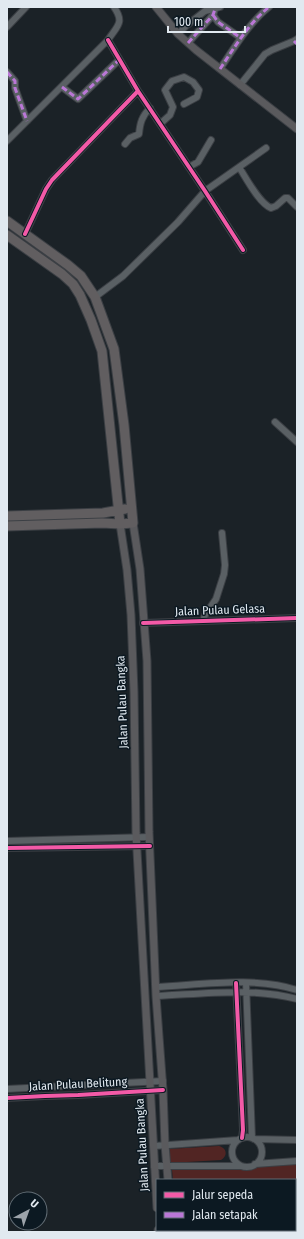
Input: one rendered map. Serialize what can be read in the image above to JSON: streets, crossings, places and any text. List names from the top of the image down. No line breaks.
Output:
{"streets":{"highway":["Jalan Pulau Bangka"],"street":["Jalan Pulau Gelasa","Jalan Pulau Belitung"]},"crossings":[["Jalan Pulau Gelasa","Jalan Pulau Bangka"],["Jalan Pulau Bangka","Jalan Pulau Belitung"]],"legend":["Jalur sepeda","Jalan setapak"],"scale_bar":"100 m","north":"top right"}
